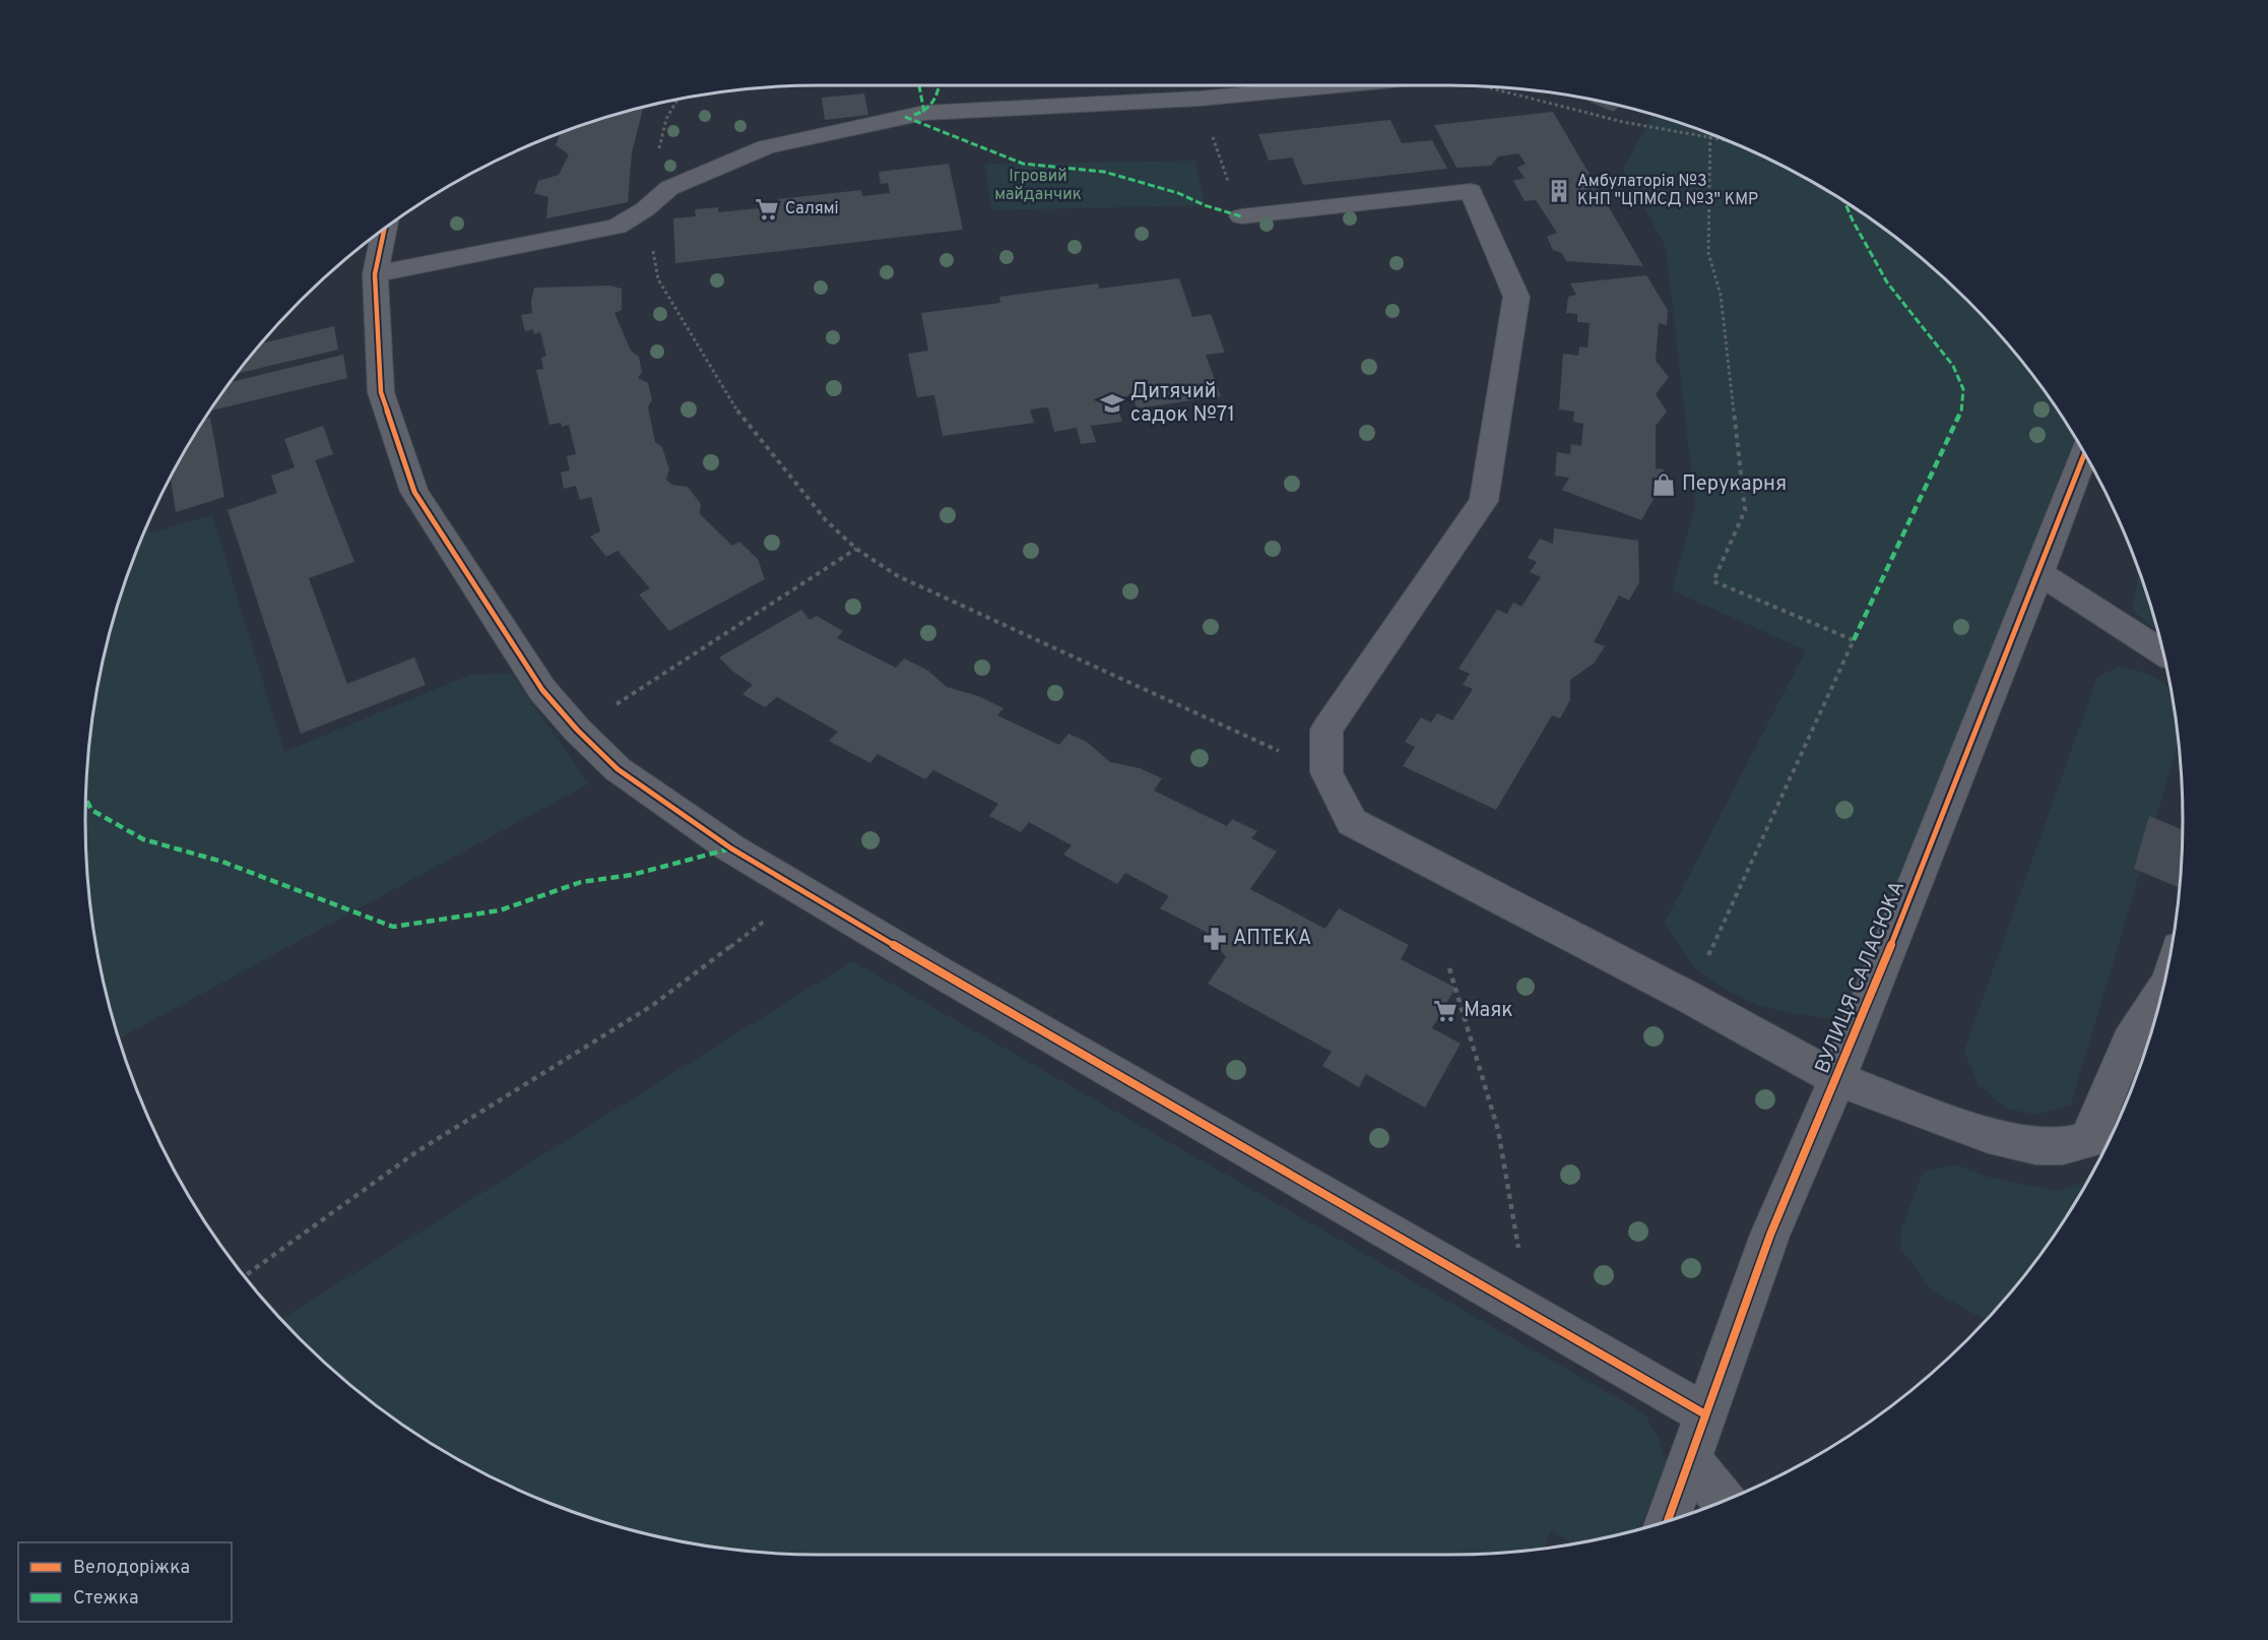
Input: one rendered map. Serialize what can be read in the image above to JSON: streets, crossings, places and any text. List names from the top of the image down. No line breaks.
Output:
{"streets":{"street":["ВУЛИЦЯ САЛАСЮКА"]},"parks":["Ігровий майданчик"],"places":{"building":["Амбулаторія №3 КНП \"ЦПМСД №3\" КМР"],"supermarket":["Салямі","Маяк"],"school or university":["Дитячий садок №71"],"shop":["Перукарня"],"pharmacy":["АПТЕКА"]},"legend":["Велодоріжка","Стежка"]}
